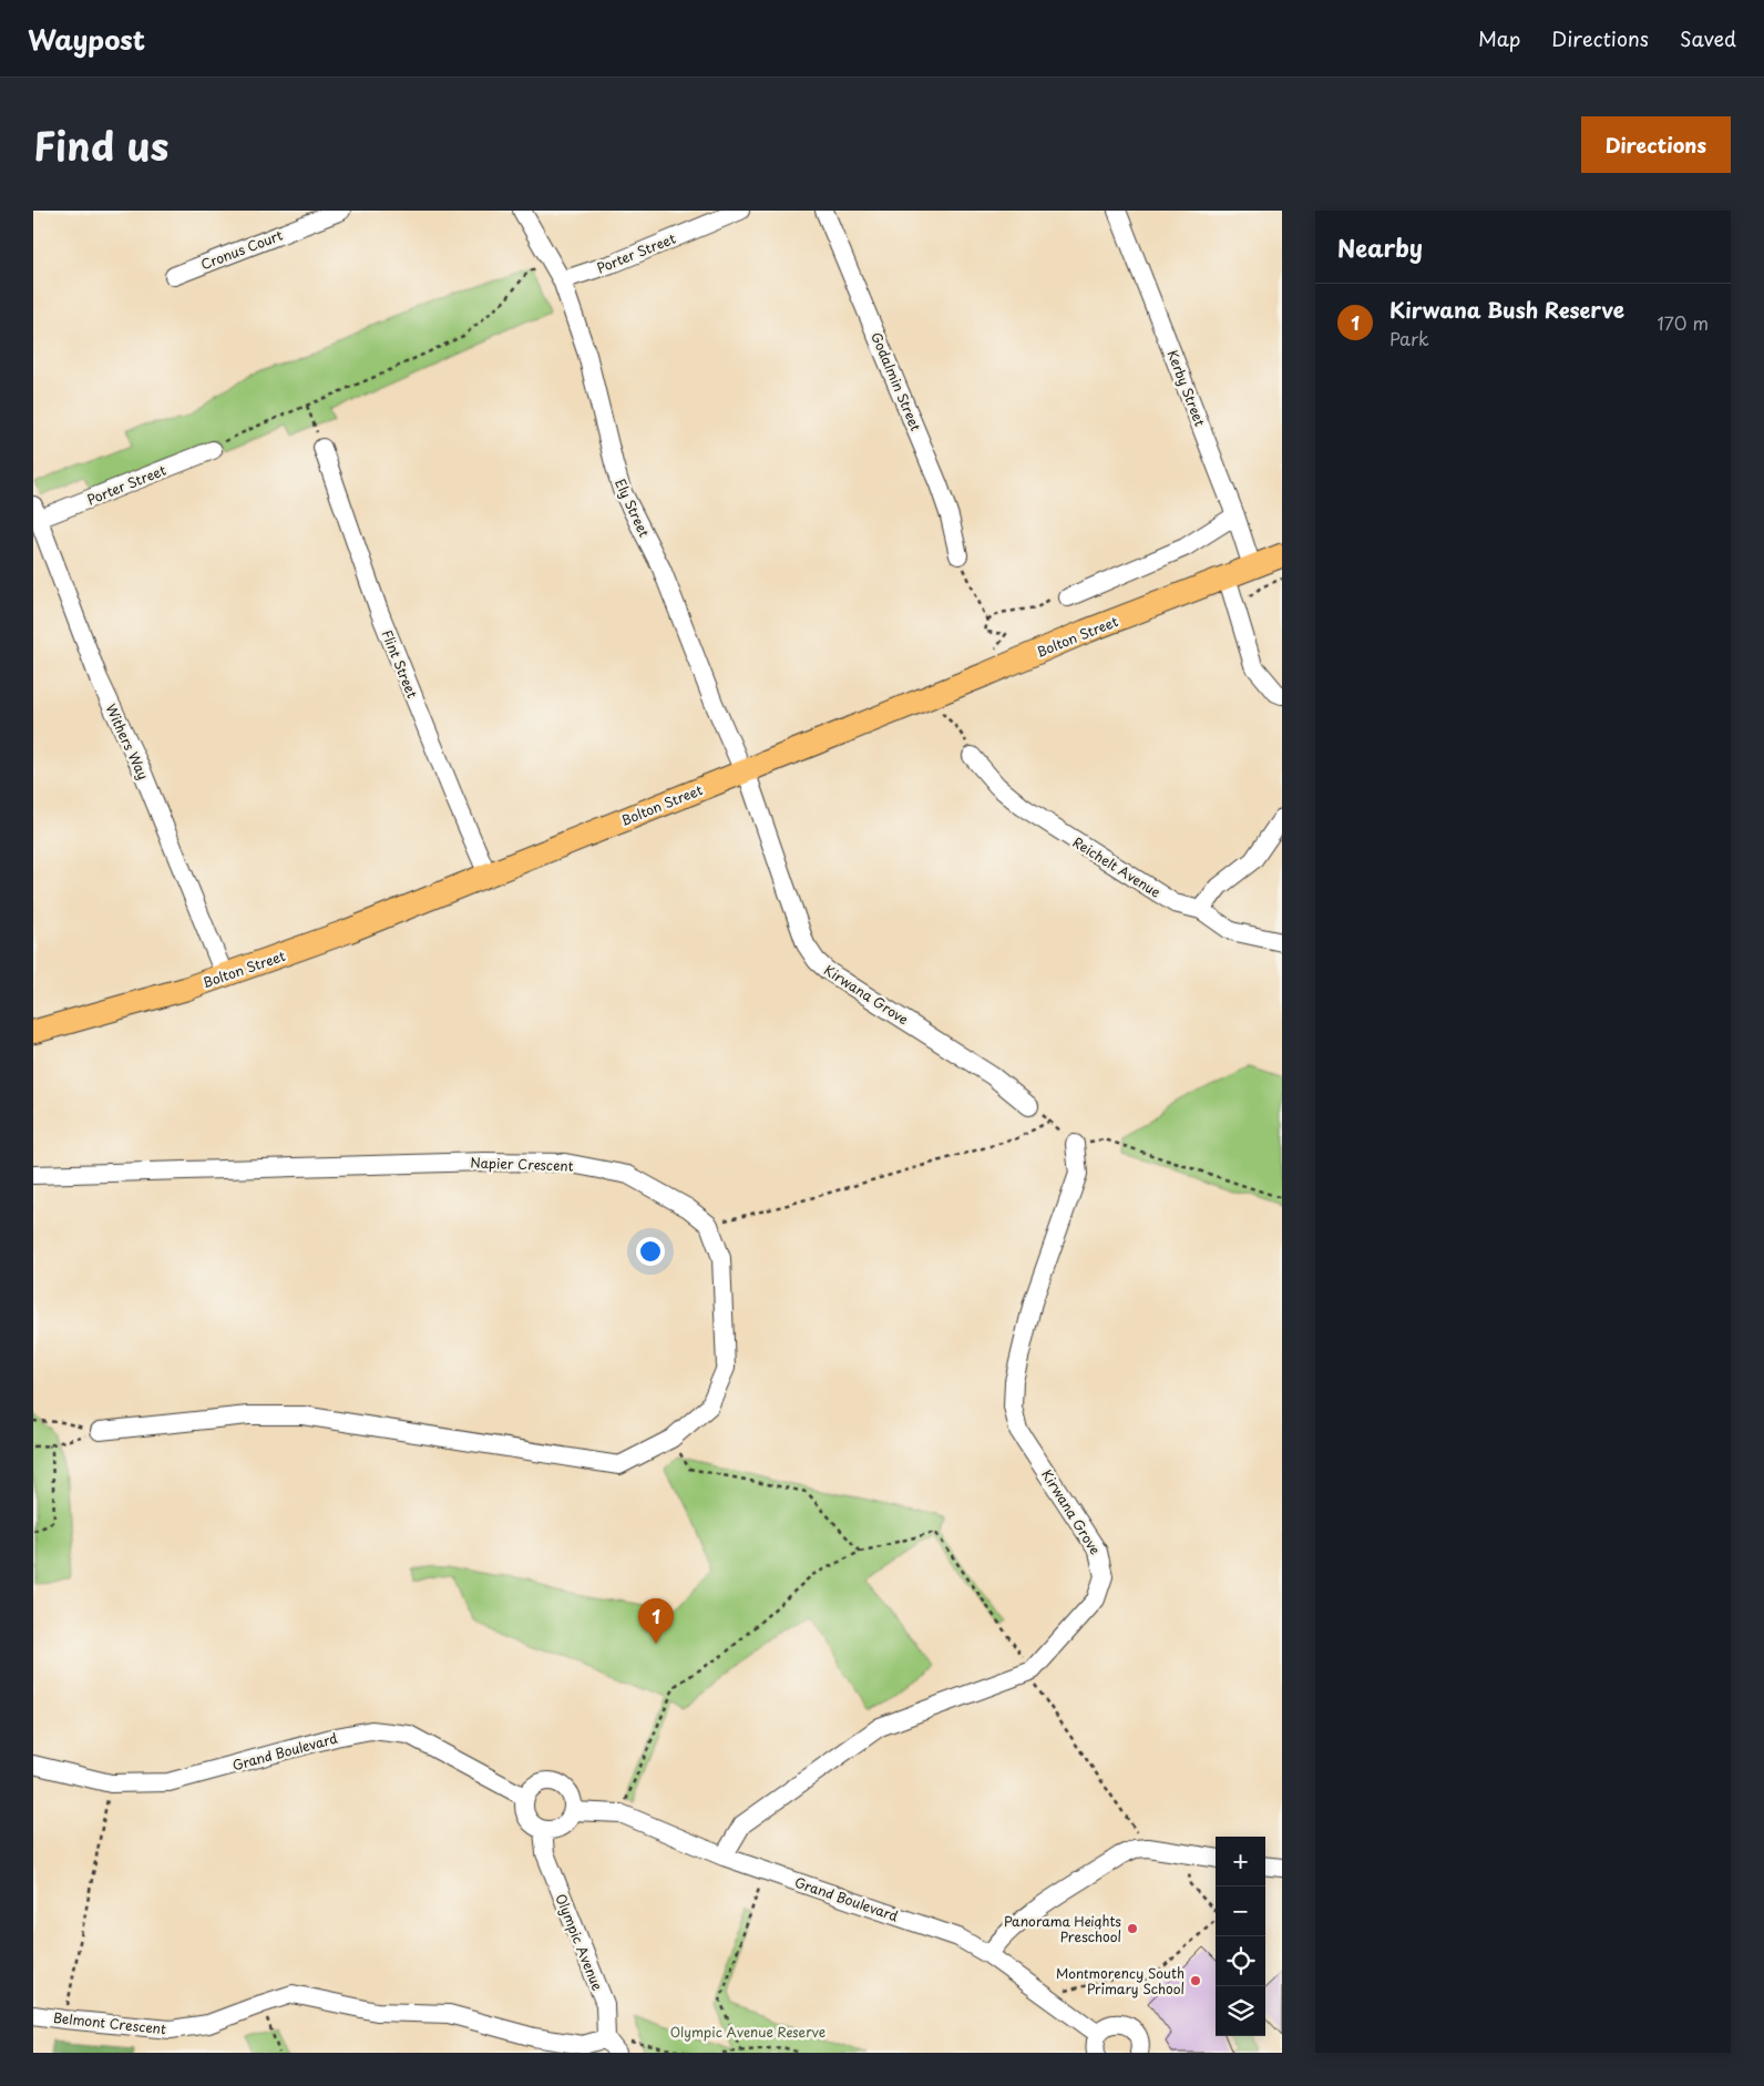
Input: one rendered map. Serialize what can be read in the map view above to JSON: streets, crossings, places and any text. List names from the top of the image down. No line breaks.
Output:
{"streets":{"main road":["Bolton Street"],"street":["Cronus Court","Porter Street","Godalmin Street","Kerby Street","Ely Street","Flint Street","Withers Way","Reichelt Avenue","Kirwana Grove","Napier Crescent","Grand Boulevard","Olympic Avenue","Belmont Crescent"]},"crossings":[["Porter Street","Ely Street"],["Porter Street","Withers Way"],["Kerby Street","Bolton Street"],["Ely Street","Bolton Street"],["Ely Street","Kirwana Grove"],["Bolton Street","Flint Street"],["Bolton Street","Withers Way"],["Bolton Street","Kirwana Grove"],["Kirwana Grove","Grand Boulevard"],["Grand Boulevard","Olympic Avenue"],["Olympic Avenue","Belmont Crescent"]],"parks":["Olympic Avenue Reserve"],"places":["Panorama Heights Preschool","Montmorency South Primary School"],"page":{"header":"Waypost","nav":["Map","Directions","Saved"],"title":"Find us","buttons":"Directions","heading":"Nearby","list":[{"mark":"1","name":"Kirwana Bush Reserve","note":"Park","value":"170 m"}],"pins":"1","map_buttons":["+","−"]}}
